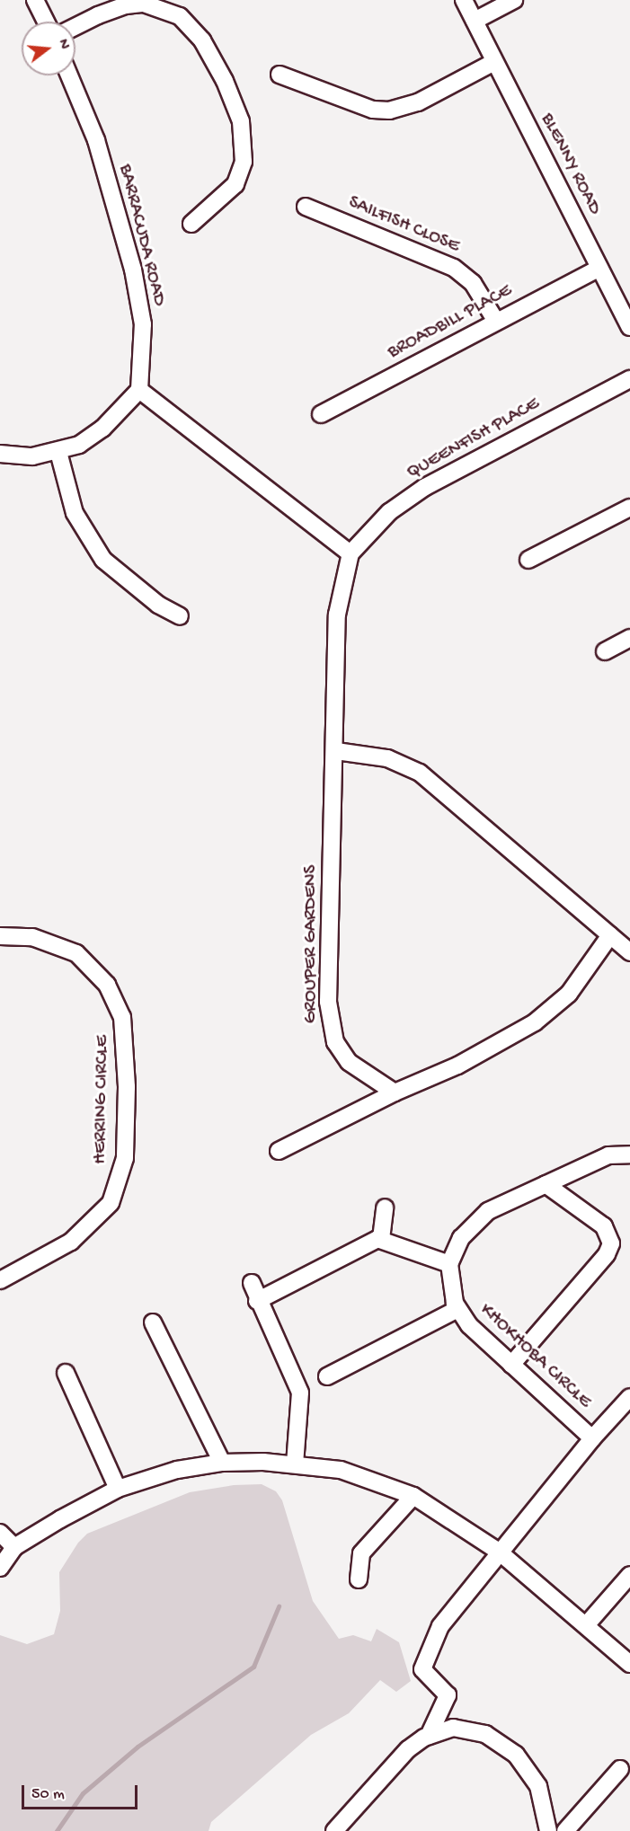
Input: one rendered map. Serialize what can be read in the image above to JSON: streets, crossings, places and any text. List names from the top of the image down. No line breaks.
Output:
{"streets":{"street":["BLENNY ROAD","SAILFISH CLOSE","BARRACUDA ROAD","BROADBILL PLACE","QUEENFISH PLACE","GROUPER GARDENS","HERRING CIRCLE","KHOKHOBA CIRCLE"]},"crossings":[["BLENNY ROAD","BROADBILL PLACE"],["SAILFISH CLOSE","BROADBILL PLACE"],["QUEENFISH PLACE","GROUPER GARDENS"]],"scale_bar":"50 m","north":"right"}
